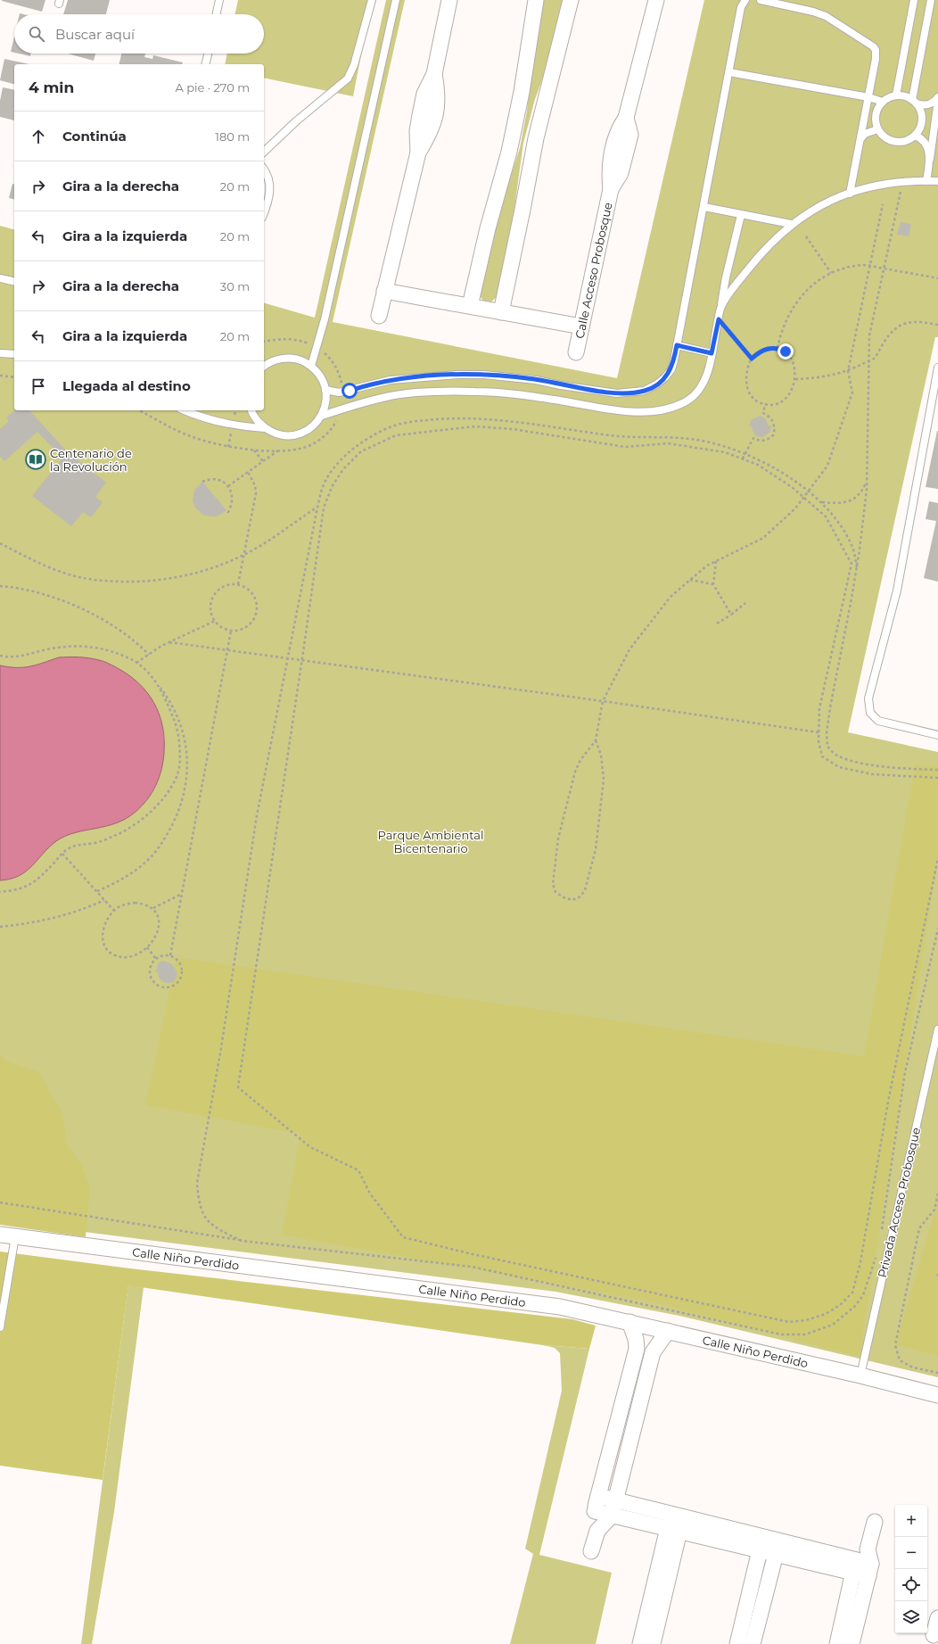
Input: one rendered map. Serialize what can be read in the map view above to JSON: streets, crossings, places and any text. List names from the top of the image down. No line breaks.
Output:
{"streets":{"street":["Calle Acceso Probosque","Calle Niño Perdido"],"lane":["Privada Acceso Probosque"]},"crossings":[["Privada Acceso Probosque","Calle Niño Perdido"]],"parks":["Parque Ambiental Bicentenario"],"places":{"library":["Centenario de la Revolución"]},"page":{"search":"Buscar aquí","heading":["4 min","A pie · 270 m"],"list":[["Continúa","180 m"],["Gira a la derecha","20 m"],["Gira a la izquierda","20 m"],["Gira a la derecha","30 m"],["Gira a la izquierda","20 m"],"Llegada al destino"],"map_buttons":["+","−"]}}
